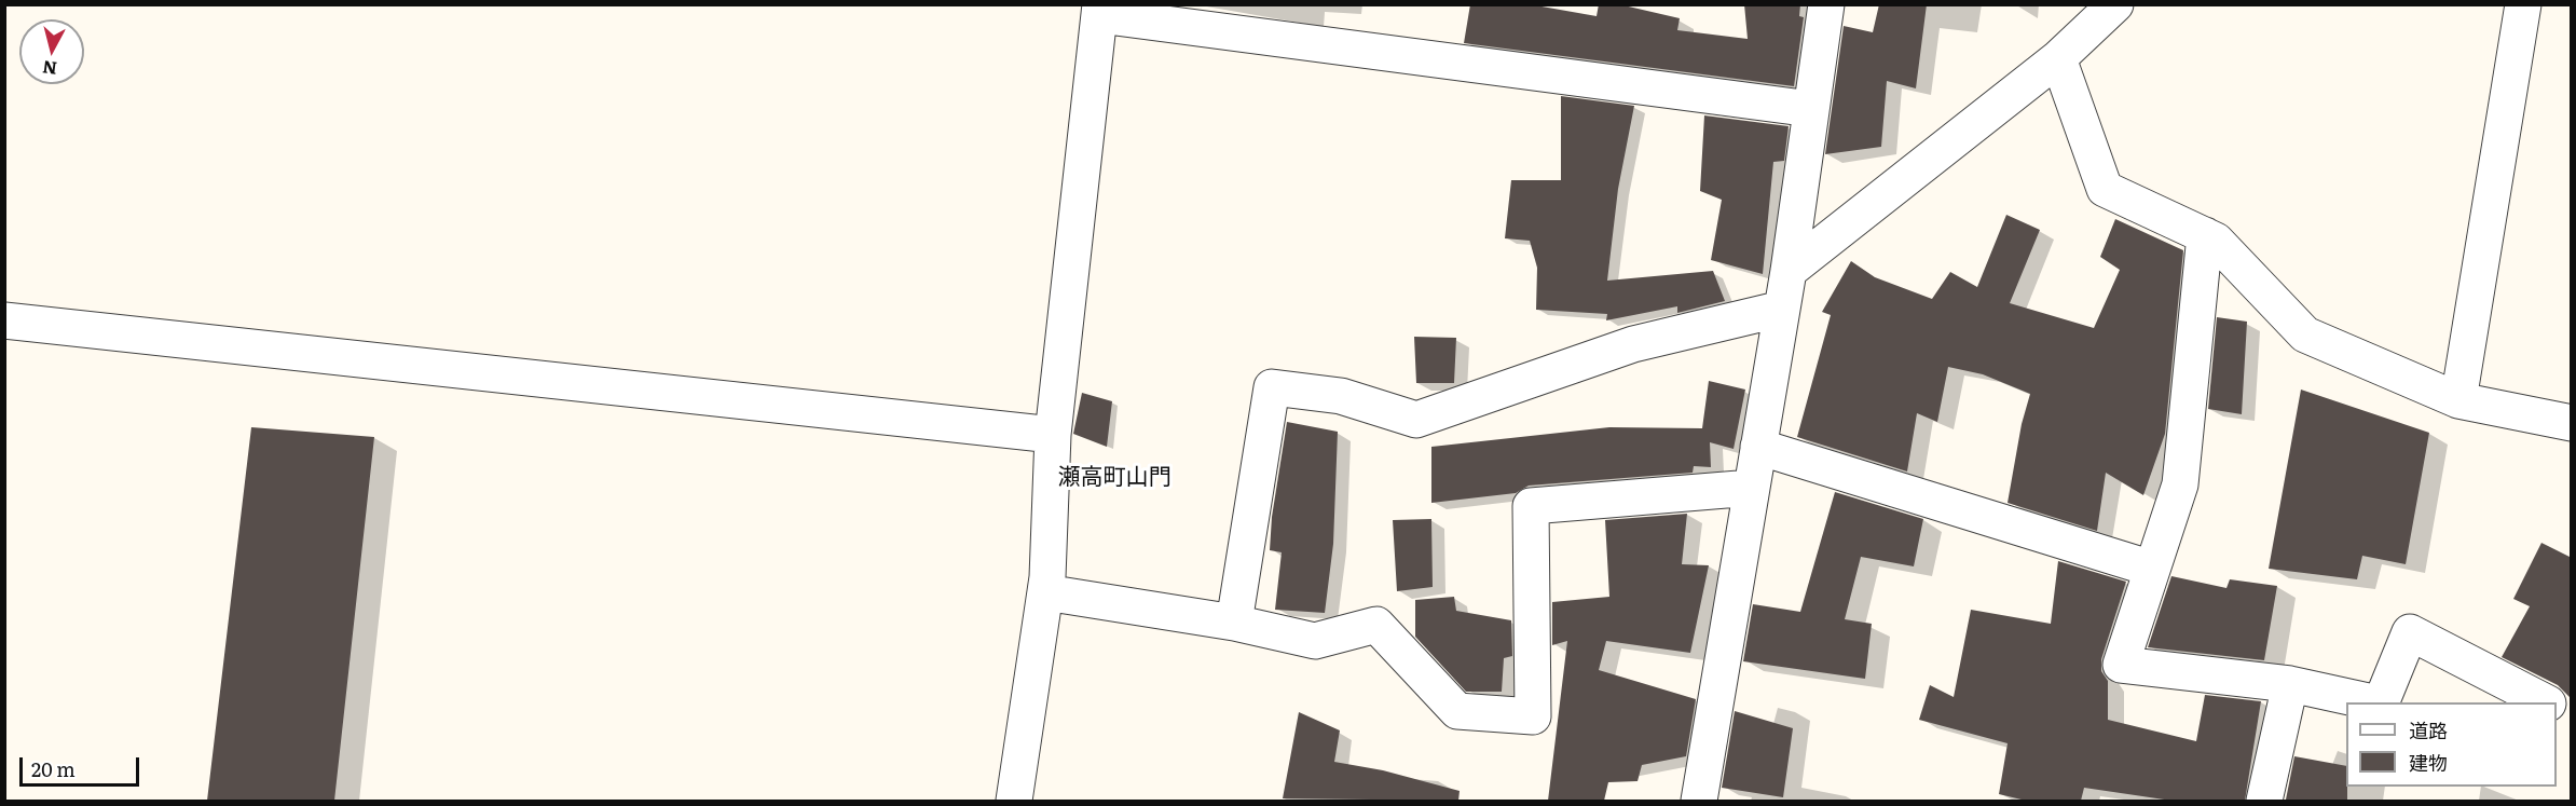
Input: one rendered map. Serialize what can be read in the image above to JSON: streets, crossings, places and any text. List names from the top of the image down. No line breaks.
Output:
{"districts":["瀬高町山門"],"legend":["道路","建物"],"scale_bar":"20 m","north":"bottom"}
